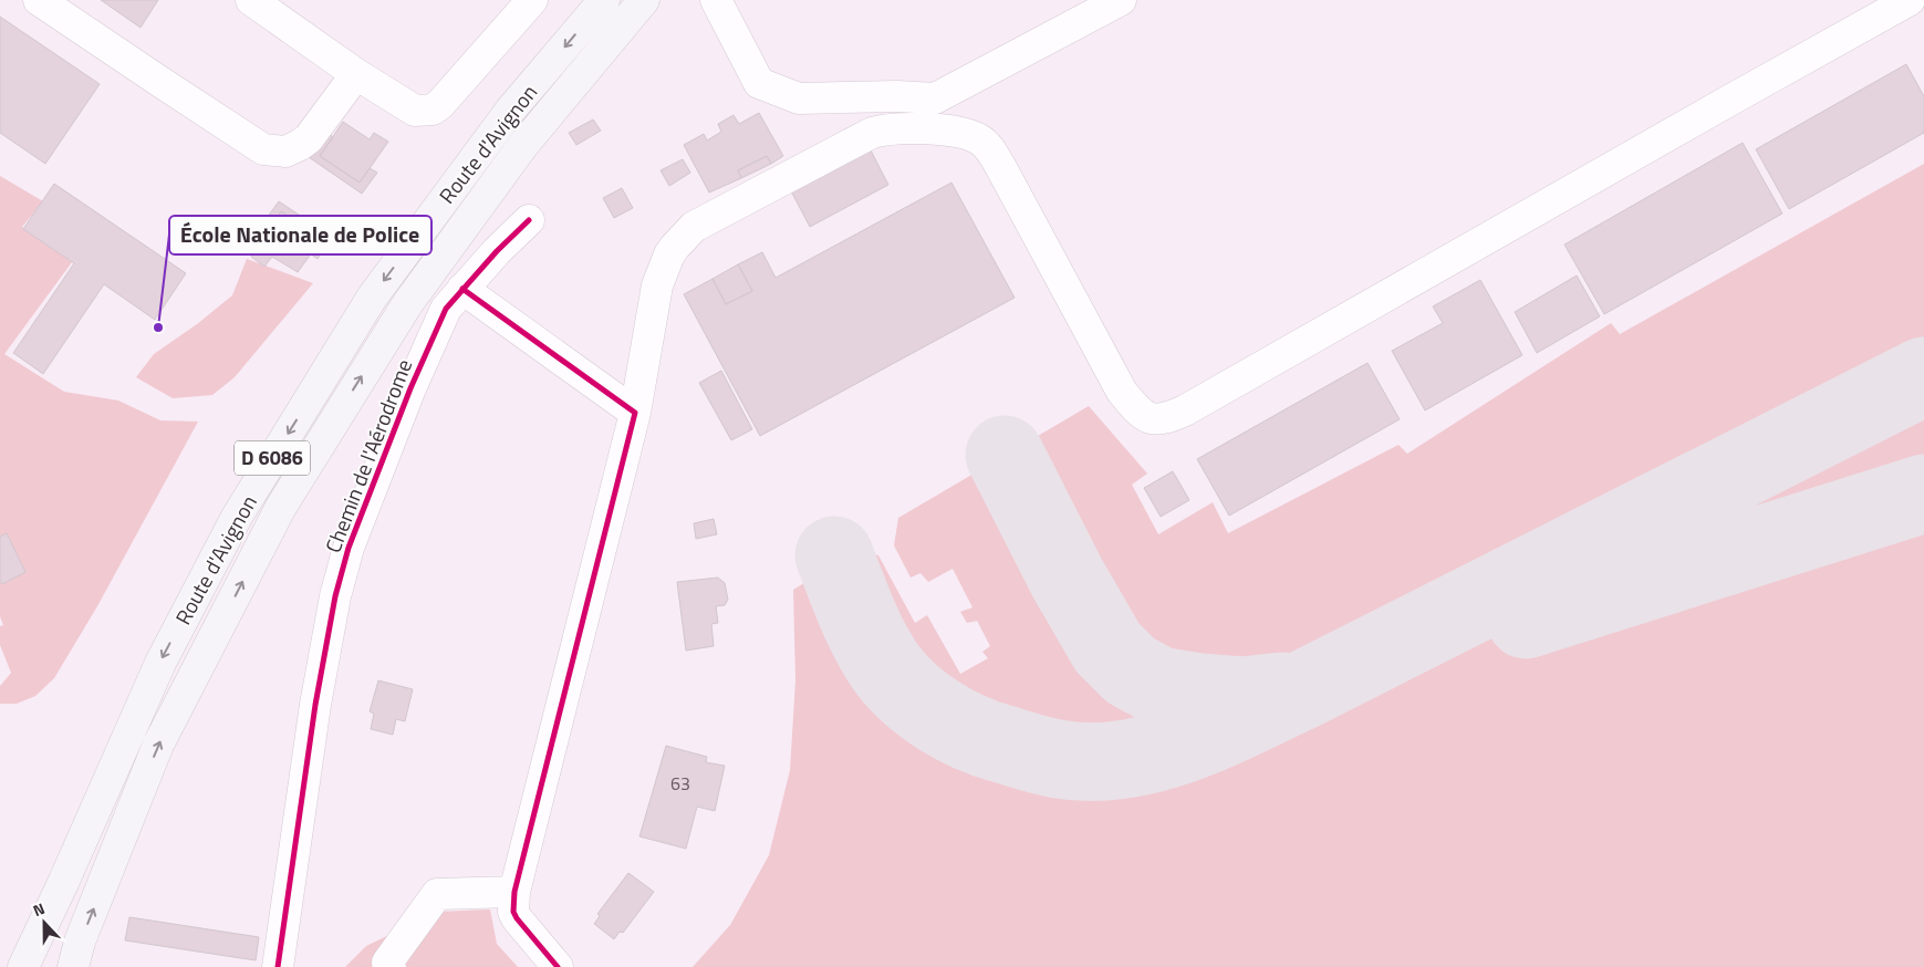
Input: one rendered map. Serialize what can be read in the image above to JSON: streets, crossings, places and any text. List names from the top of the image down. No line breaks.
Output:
{"streets":{"main road":["Route d'Avignon","D 6086"],"street":["Chemin de l'Aérodrome"]},"places":["École Nationale de Police"],"house_numbers":["63"],"north":"top"}
